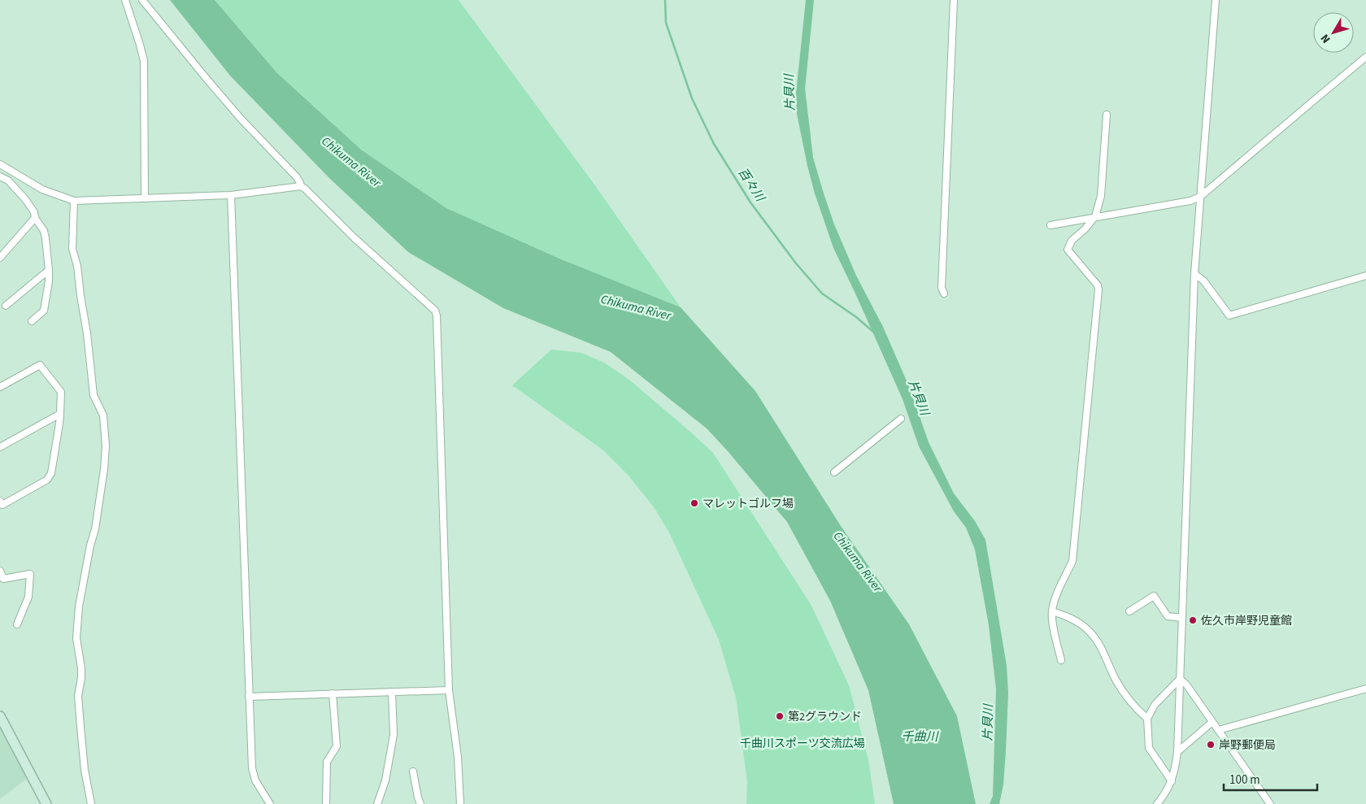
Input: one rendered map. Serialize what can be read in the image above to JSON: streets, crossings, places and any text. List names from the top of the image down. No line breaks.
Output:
{"water":["片貝川","Chikuma River","百々川","千曲川"],"parks":["千曲川スポーツ交流広場"],"places":["マレットゴルフ場","佐久市岸野児童館","第2グラウンド","岸野郵便局"],"scale_bar":"100 m","north":"bottom left"}
